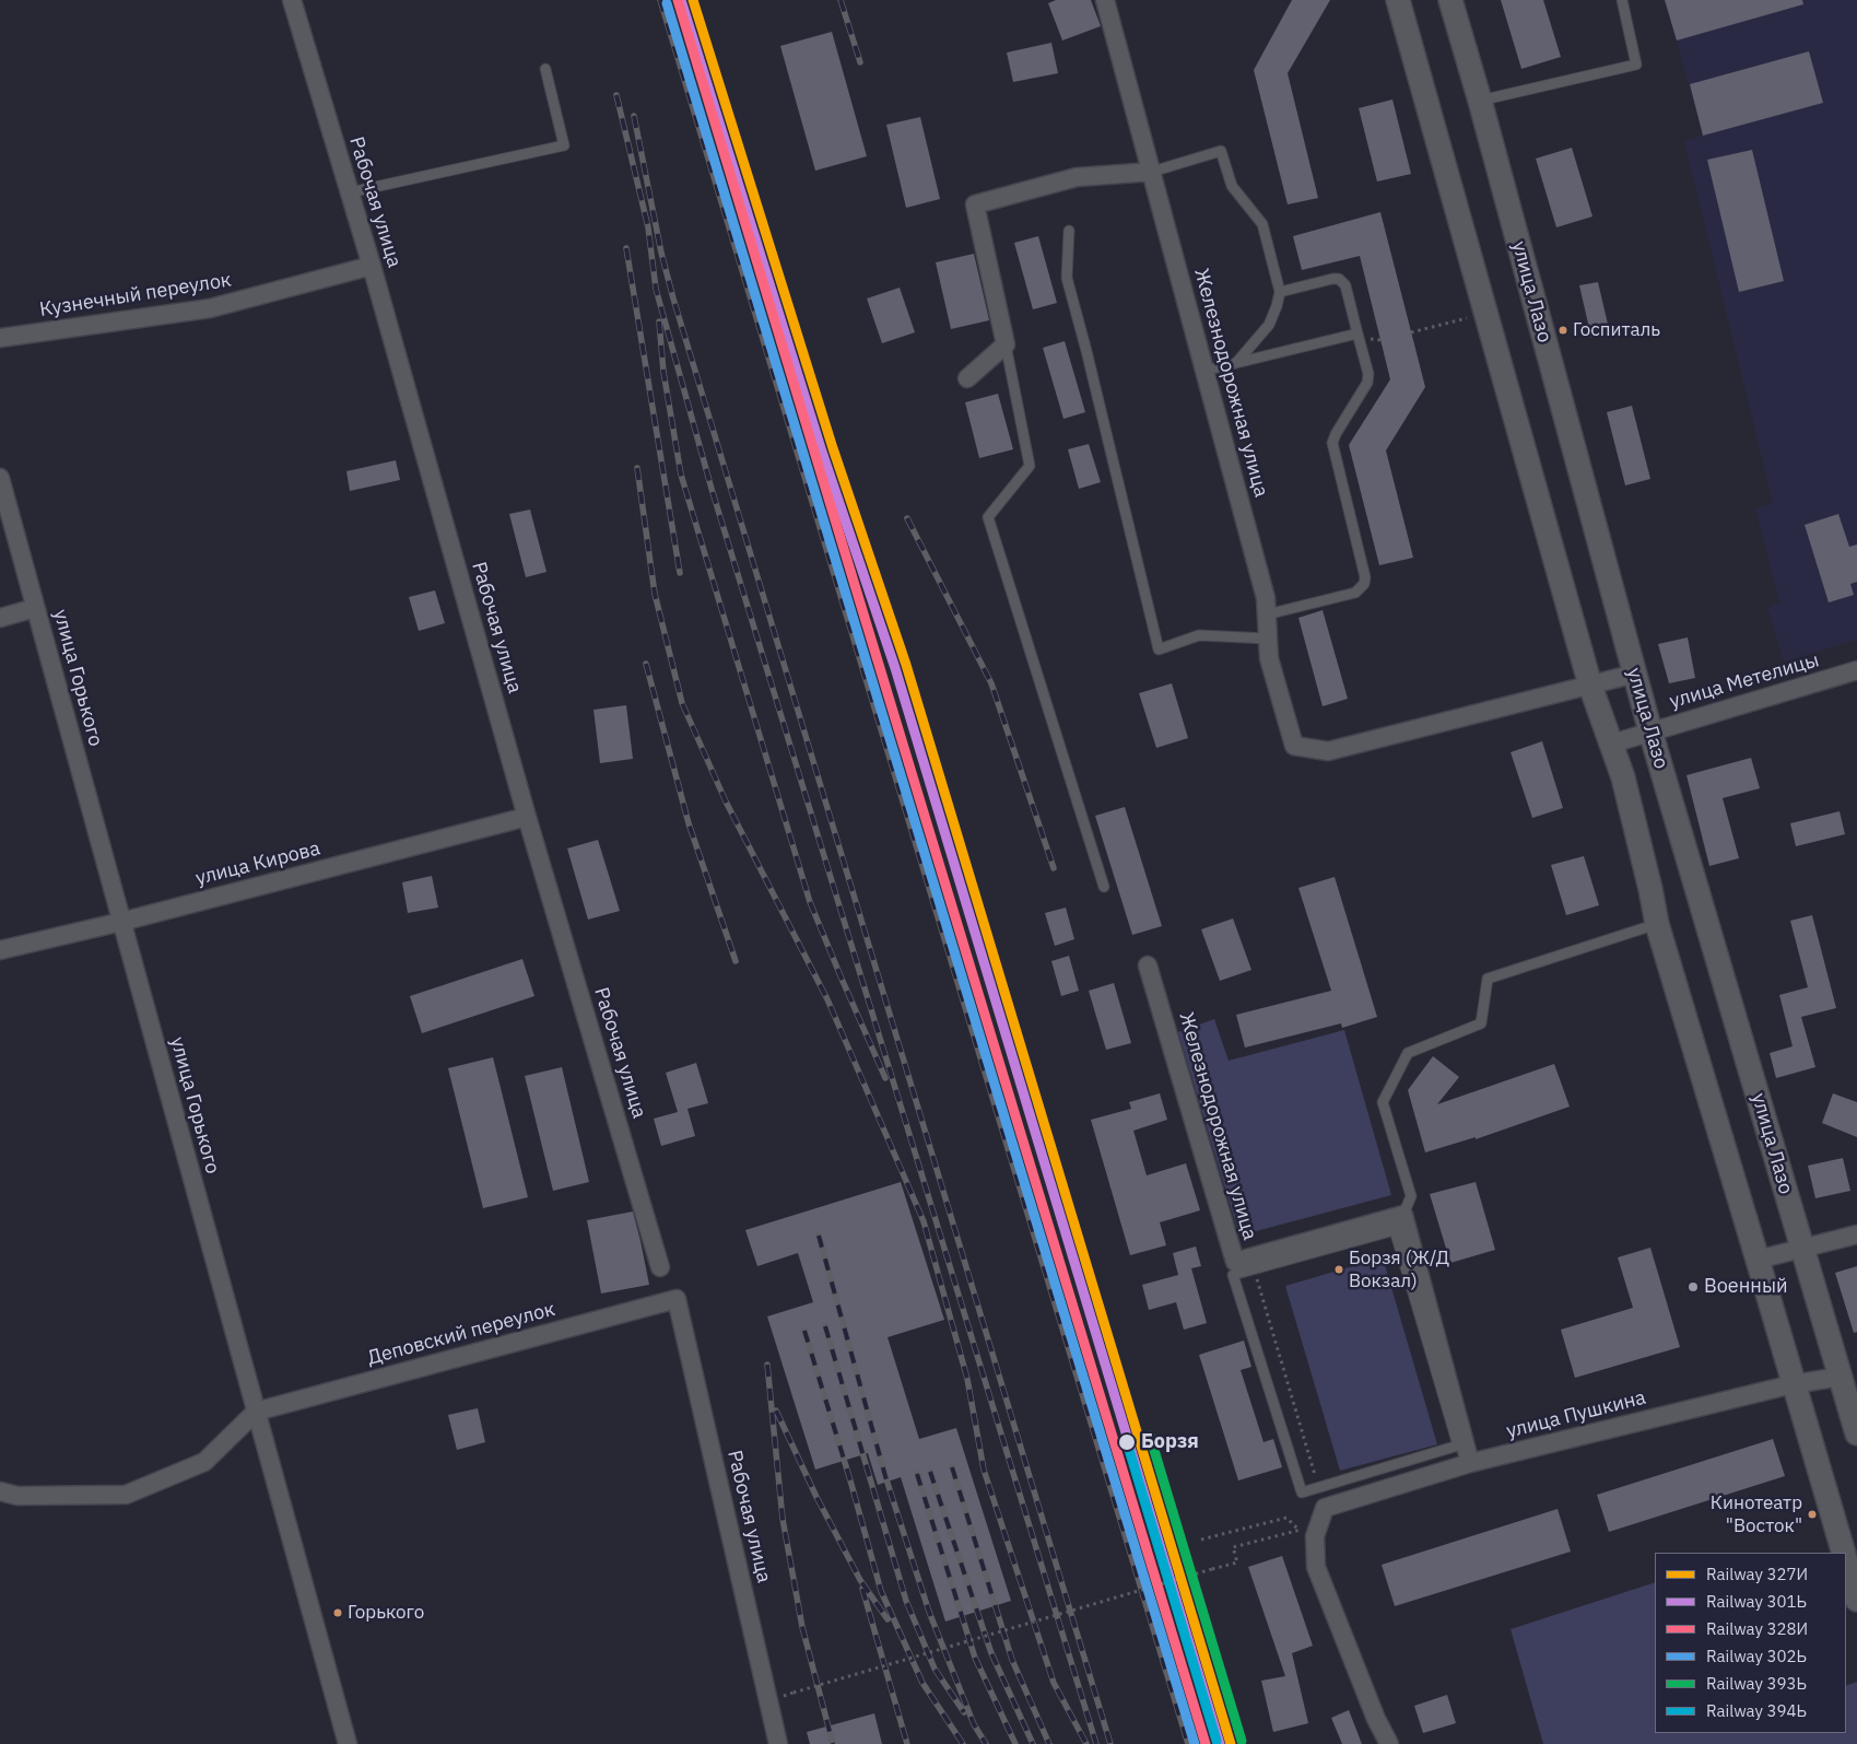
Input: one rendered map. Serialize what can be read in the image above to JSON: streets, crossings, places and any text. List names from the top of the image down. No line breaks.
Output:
{"streets":{"street":["Рабочая улица","улица Лазо","Кузнечный переулок","Железнодорожная улица","улица Горького","улица Метелицы","улица Кирова","Деповский переулок","улица Пушкина"]},"crossings":[["Рабочая улица","Кузнечный переулок"],["Рабочая улица","улица Кирова"],["Рабочая улица","Деповский переулок"],["улица Лазо","улица Метелицы"],["улица Лазо","улица Пушкина"],["улица Горького","улица Кирова"],["улица Горького","Деповский переулок"]],"places":["Госпиталь","Борзя (Ж/Д Вокзал)","Военный","Борзя","Кинотеатр \"Восток\"","Горького"],"lines":["rail line 327И","rail line 328И","rail line 301Ь","rail line 302Ь","rail line 393Ь","rail line 394Ь"],"legend":["Railway 327И","Railway 301Ь","Railway 328И","Railway 302Ь","Railway 393Ь","Railway 394Ь"]}
